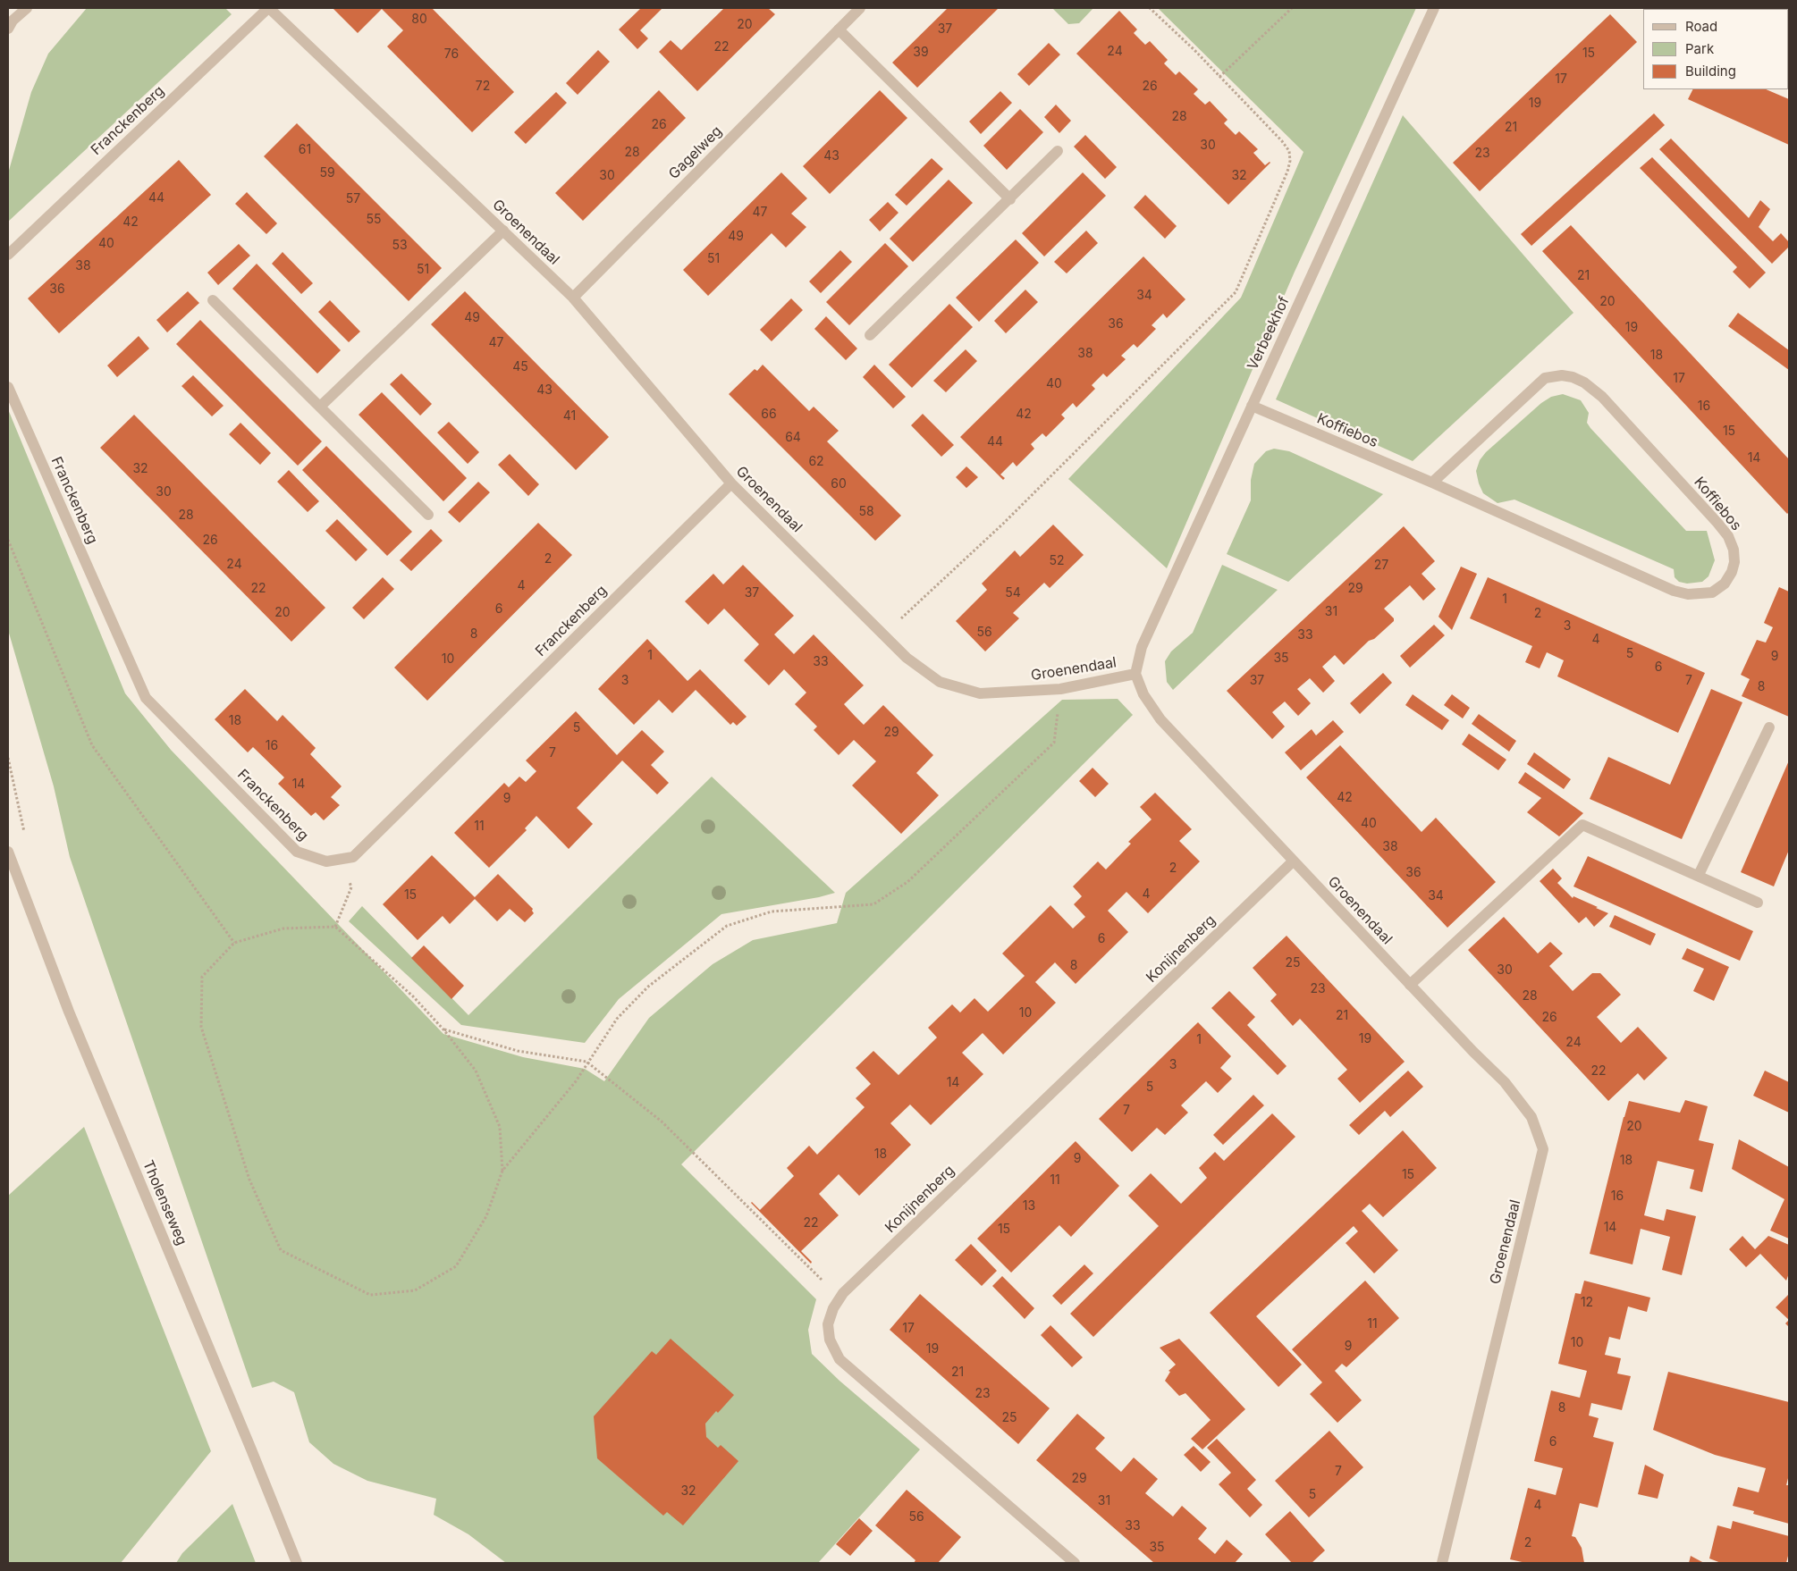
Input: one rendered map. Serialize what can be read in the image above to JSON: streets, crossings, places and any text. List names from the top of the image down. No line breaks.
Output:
{"streets":{"street":["Franckenberg","Gagelweg","Groenendaal","Verbeekhof","Koffiebos","Konijnenberg","Tholenseweg"]},"crossings":[["Franckenberg","Groenendaal"],["Gagelweg","Groenendaal"],["Groenendaal","Verbeekhof"],["Groenendaal","Konijnenberg"],["Verbeekhof","Koffiebos"]],"house_numbers":["80","20","37","22","24","39","15","76","17","72","26","19","28","26","21","30","61","28","23","43","59","30","32","44","57","47","55","42","49","40","53","51","38","51","21","36","34","20","49","36","19","47","38","18","45","17","40","43","16","66","42","41","15","64","44","14","62","32","60","30","58","28","26","2","52","24","27","4","22","29","37","54","1","6","31","20","2","3","56","8","33","4","5","1","9","35","10","33","6","3","37","7","8","18","5","29","16","7","14","42","9","40","11","38","2","36","4","15","34","6","25","8","30","23","28","10","21","26","19","1","24","3","22","14","5","7","20","18","9","18","15","11","16","13","22","14","15","12","11","17","10","9","19","21","23","8","25","6","7","29","32","5","31","4","56","33","2","35"],"legend":["Road","Park","Building"]}
